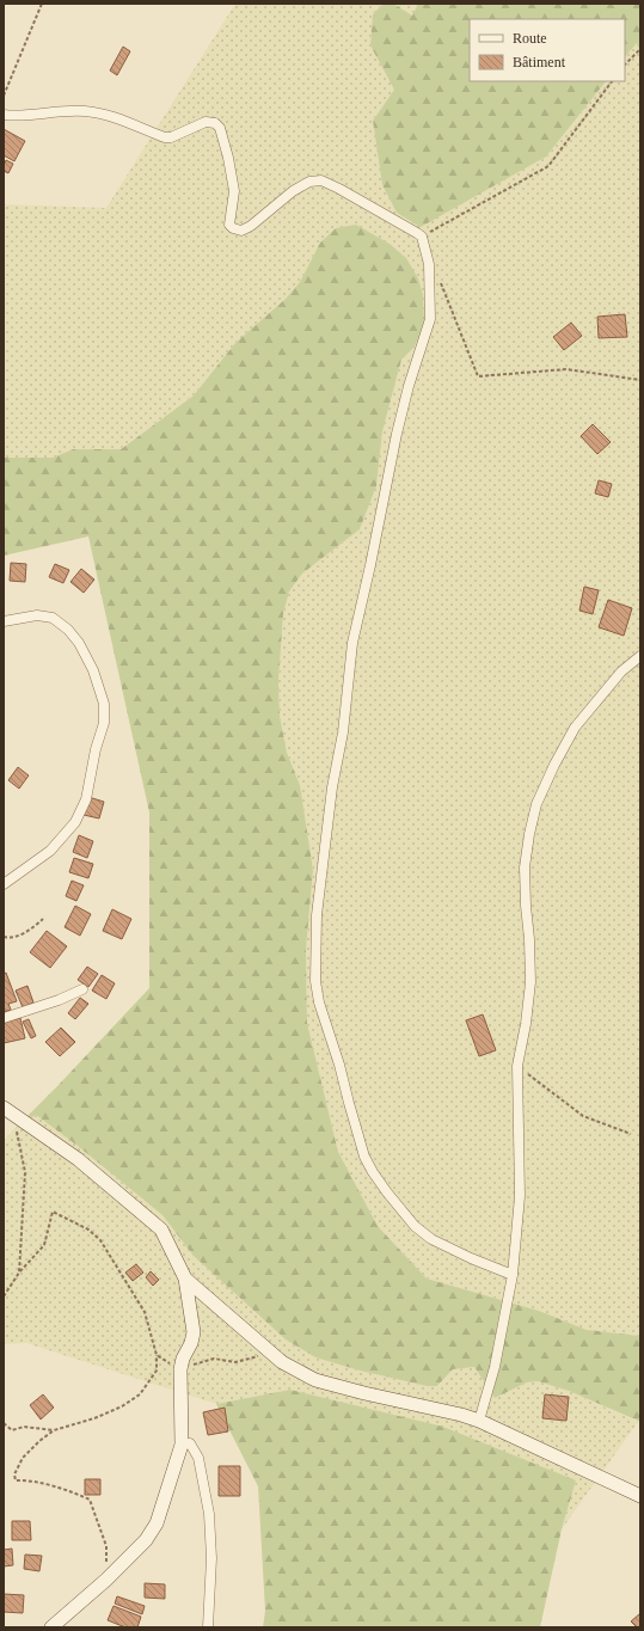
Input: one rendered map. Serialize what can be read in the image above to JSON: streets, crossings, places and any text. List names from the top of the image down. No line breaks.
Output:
{"legend":["Route","Bâtiment"]}
